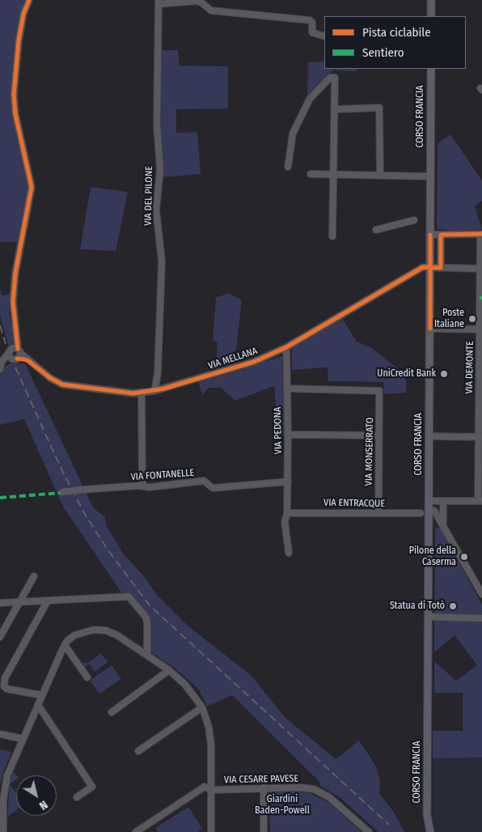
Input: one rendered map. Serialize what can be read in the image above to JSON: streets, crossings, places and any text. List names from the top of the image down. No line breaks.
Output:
{"streets":{"main road":["CORSO FRANCIA"],"street":["VIA DEL PILONE","VIA MELLANA","VIA DEMONTE","VIA PEDONA","VIA MONSERRATO","VIA FONTANELLE","VIA ENTRACQUE","VIA CESARE PAVESE"]},"crossings":[["CORSO FRANCIA","VIA MELLANA"],["VIA DEL PILONE","VIA MELLANA"],["VIA MELLANA","VIA DEMONTE"],["VIA MELLANA","VIA PEDONA"],["VIA PEDONA","VIA MONSERRATO"],["VIA PEDONA","VIA FONTANELLE"],["VIA PEDONA","VIA ENTRACQUE"],["VIA MONSERRATO","VIA ENTRACQUE"]],"parks":["Giardini Baden-Powell"],"places":["Poste Italiane","UniCredit Bank","Pilone della Caserma","Statua di Totò"],"legend":["Pista ciclabile","Sentiero"],"north":"bottom right"}
